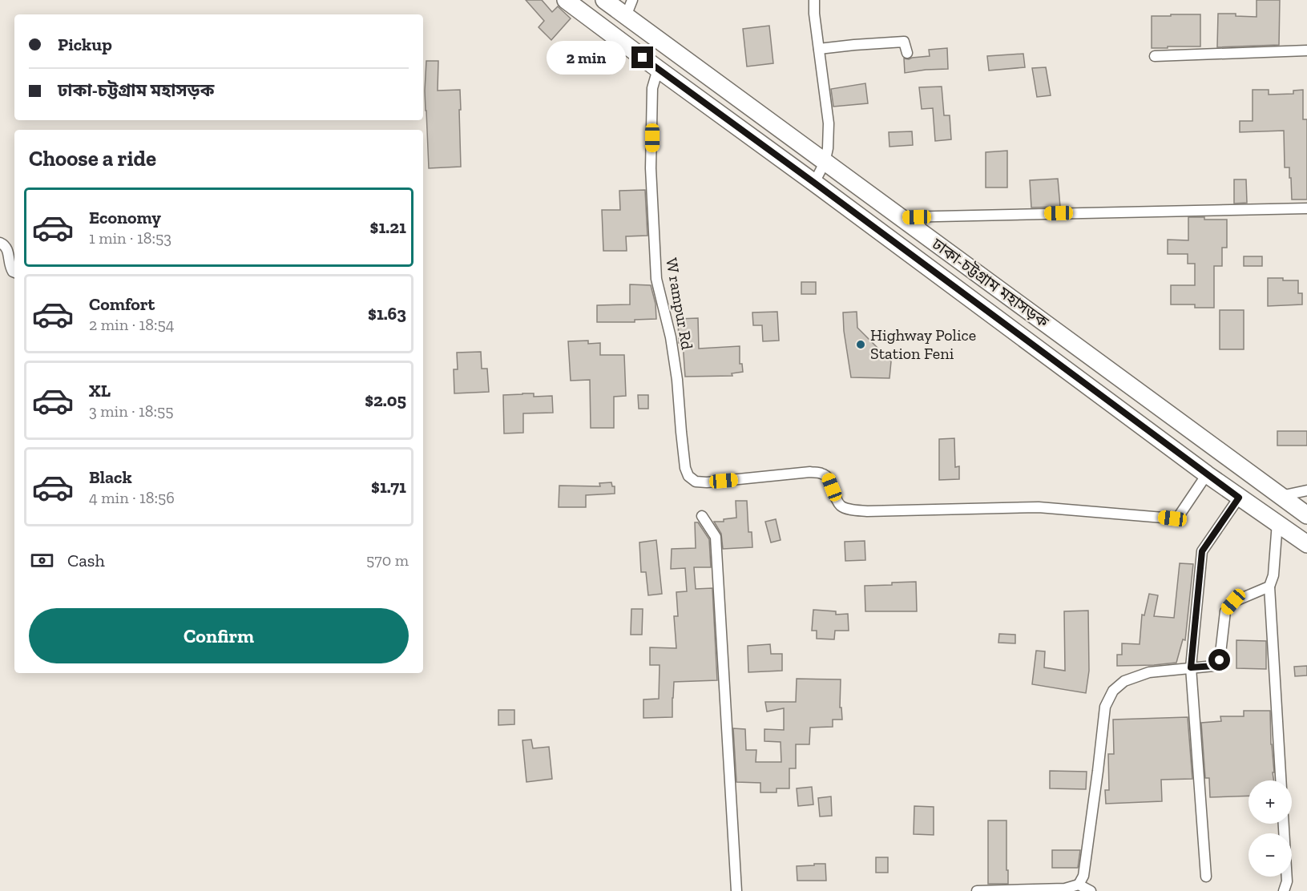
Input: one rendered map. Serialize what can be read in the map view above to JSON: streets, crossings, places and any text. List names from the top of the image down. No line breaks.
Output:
{"streets":{"highway":["ঢাকা-চট্টগ্রাম মহাসড়ক"],"street":["W rampur Rd"]},"crossings":[["ঢাকা-চট্টগ্রাম মহাসড়ক","W rampur Rd"]],"places":["Highway Police Station Feni"],"page":{"banner":["Pickup","ঢাকা-চট্টগ্রাম মহাসড়ক"],"bubble":"2 min","heading":"Choose a ride","list":[{"name":"Economy","note":"1 min · 18:53","value":"$1.21"},{"name":"Comfort","note":"2 min · 18:54","value":"$1.63"},{"name":"XL","note":"3 min · 18:55","value":"$2.05"},{"name":"Black","note":"4 min · 18:56","value":"$1.71"}],"pay":["Cash","570 m"],"buttons":"Confirm","map_buttons":["+","−"]}}
